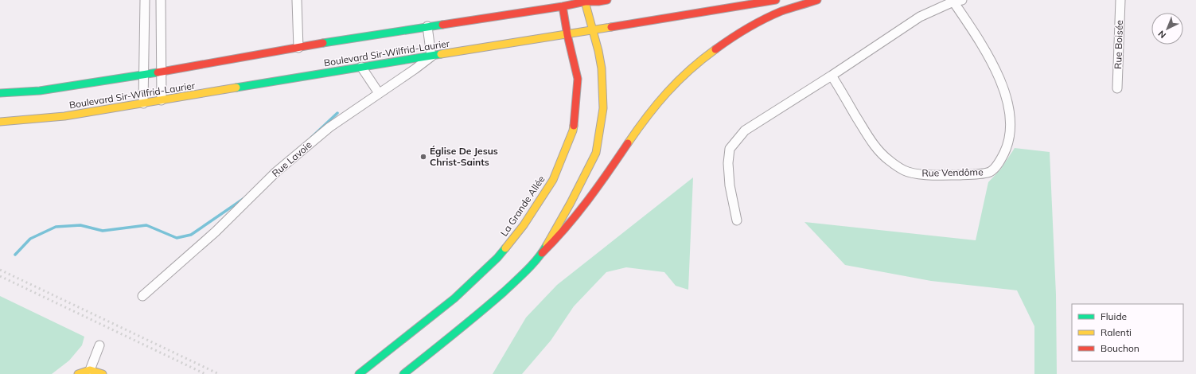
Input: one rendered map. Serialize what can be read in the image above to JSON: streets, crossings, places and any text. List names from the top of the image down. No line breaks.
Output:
{"streets":{"main road":["Boulevard Sir-Wilfrid-Laurier","La Grande Allée"],"street":["Rue Boisée","Rue Lavoie","Rue Vendôme"]},"crossings":[["Boulevard Sir-Wilfrid-Laurier","Rue Lavoie"],["Boulevard Sir-Wilfrid-Laurier","La Grande Allée"]],"places":["Église De Jesus Christ-Saints"],"legend":["Fluide","Ralenti","Bouchon"],"north":"bottom left"}
